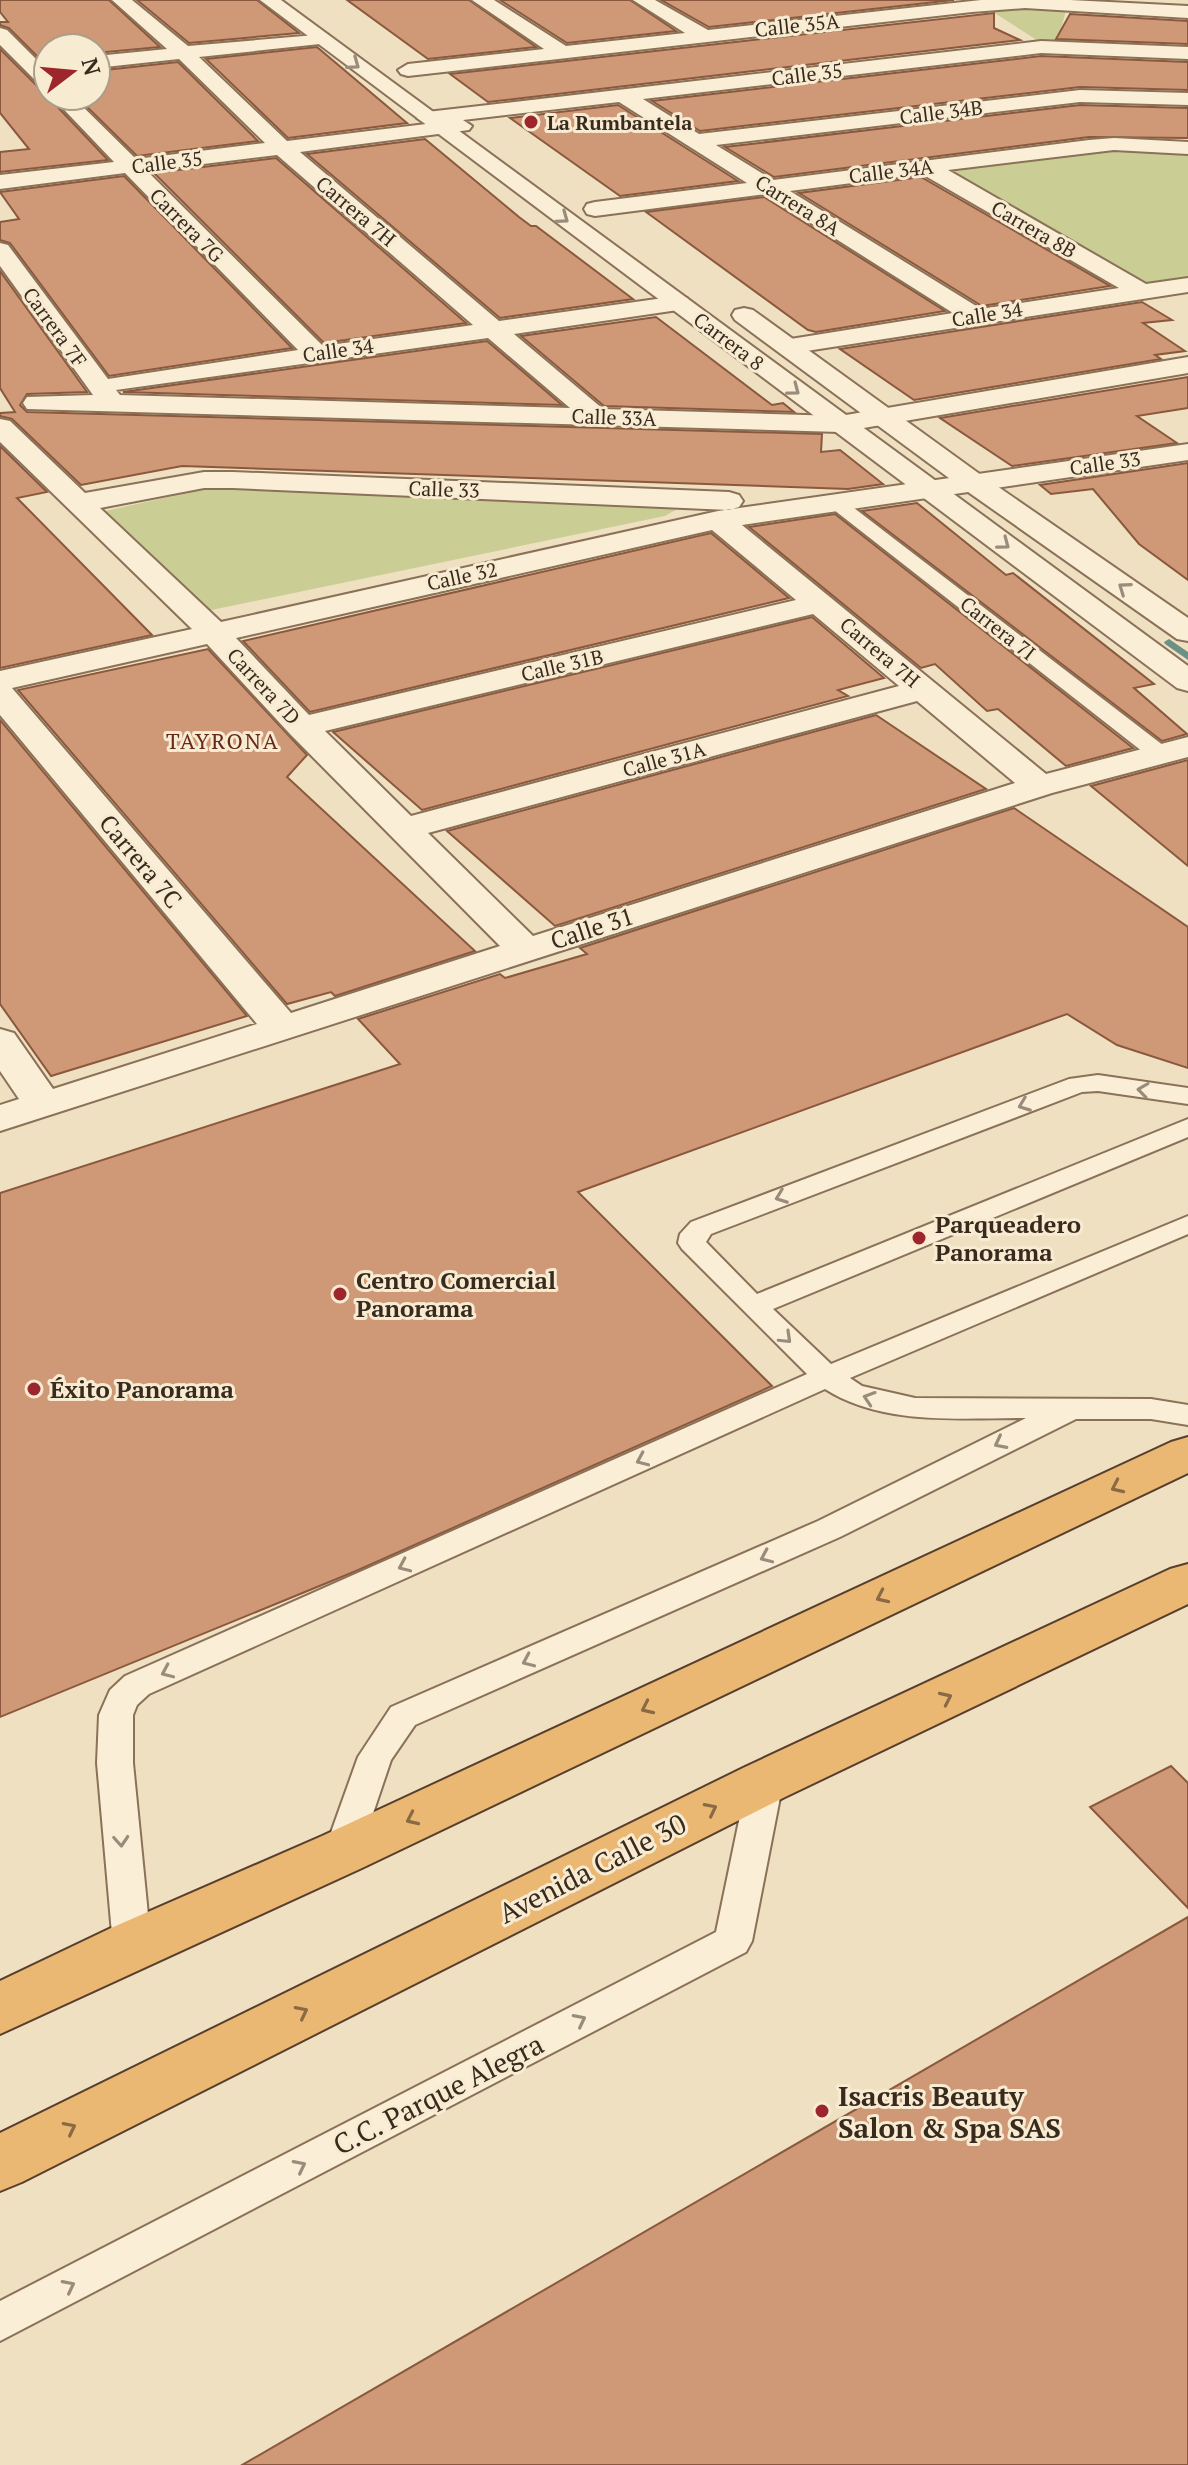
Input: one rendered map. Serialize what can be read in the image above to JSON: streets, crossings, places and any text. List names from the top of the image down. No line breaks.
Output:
{"streets":{"highway":["Avenida Calle 30"],"street":["Calle 35A","Calle 35","Calle 34B","Calle 34A","Carrera 8A","Carrera 7H","Carrera 7G","Carrera 8B","Calle 34","Carrera 7F","Carrera 8","Calle 33A","Calle 33","Calle 32","Calle 31B","Carrera 7D","Calle 31A","Carrera 7C","Calle 31"],"lane":["Carrera 7I","C.C. Parque Alegra"]},"crossings":[["Calle 35A","Carrera 8"],["Calle 35","Carrera 8A"],["Calle 35","Carrera 7H"],["Calle 35","Carrera 7G"],["Calle 35","Carrera 8"],["Calle 34B","Carrera 8A"],["Calle 34A","Carrera 8A"],["Calle 34A","Carrera 8B"],["Carrera 8A","Calle 34"],["Carrera 7H","Calle 34"],["Carrera 7H","Calle 33A"],["Carrera 7H","Calle 32"],["Carrera 7H","Calle 31B"],["Carrera 7H","Calle 31A"],["Carrera 7H","Calle 31"],["Carrera 7G","Calle 34"],["Carrera 8B","Calle 34"],["Calle 34","Carrera 7F"],["Calle 34","Carrera 8"],["Calle 34","Calle 33A"],["Carrera 7F","Calle 33A"],["Carrera 8","Calle 33A"],["Carrera 8","Calle 33"],["Carrera 8","Calle 32"],["Calle 33","Calle 32"],["Calle 33","Carrera 7I"],["Calle 33","Carrera 7D"],["Calle 32","Carrera 7I"],["Calle 32","Carrera 7D"],["Carrera 7I","Calle 31"],["Calle 31B","Carrera 7D"],["Carrera 7D","Calle 31A"],["Carrera 7D","Calle 31"],["Carrera 7C","Calle 31"],["Avenida Calle 30","C.C. Parque Alegra"]],"one_way":["C.C. Parque Alegra"],"districts":["TAYRONA"],"places":["La Rumbantela","Parqueadero Panorama","Centro Comercial Panorama","Éxito Panorama","Isacris Beauty Salon & Spa SAS"],"north":"right"}
